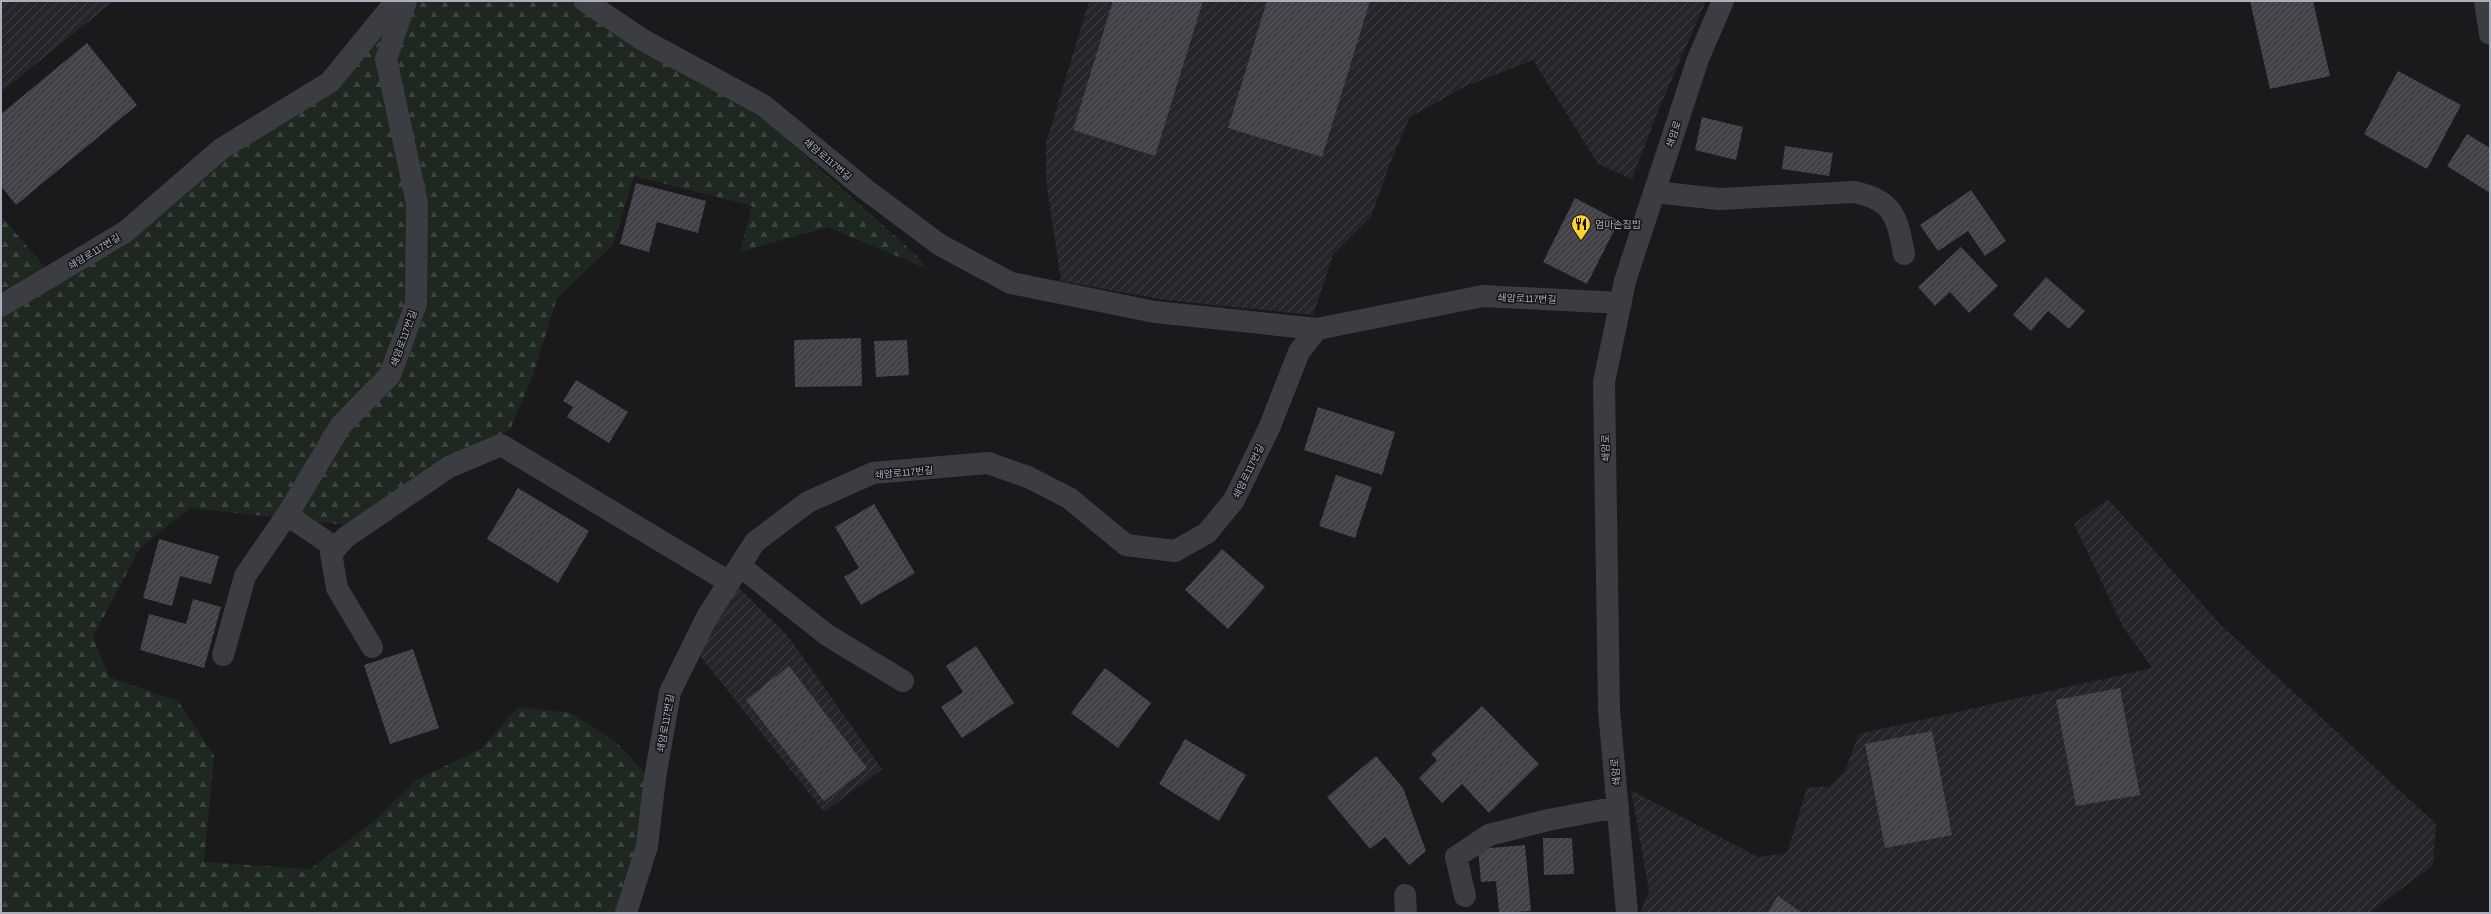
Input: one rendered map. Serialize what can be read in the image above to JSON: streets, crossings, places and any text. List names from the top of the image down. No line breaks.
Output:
{"streets":{"street":["쇄암로","쇄암로117번길"]},"crossings":[["쇄암로","쇄암로117번길"]],"places":{"restaurant":["엄마손집밥"]}}
